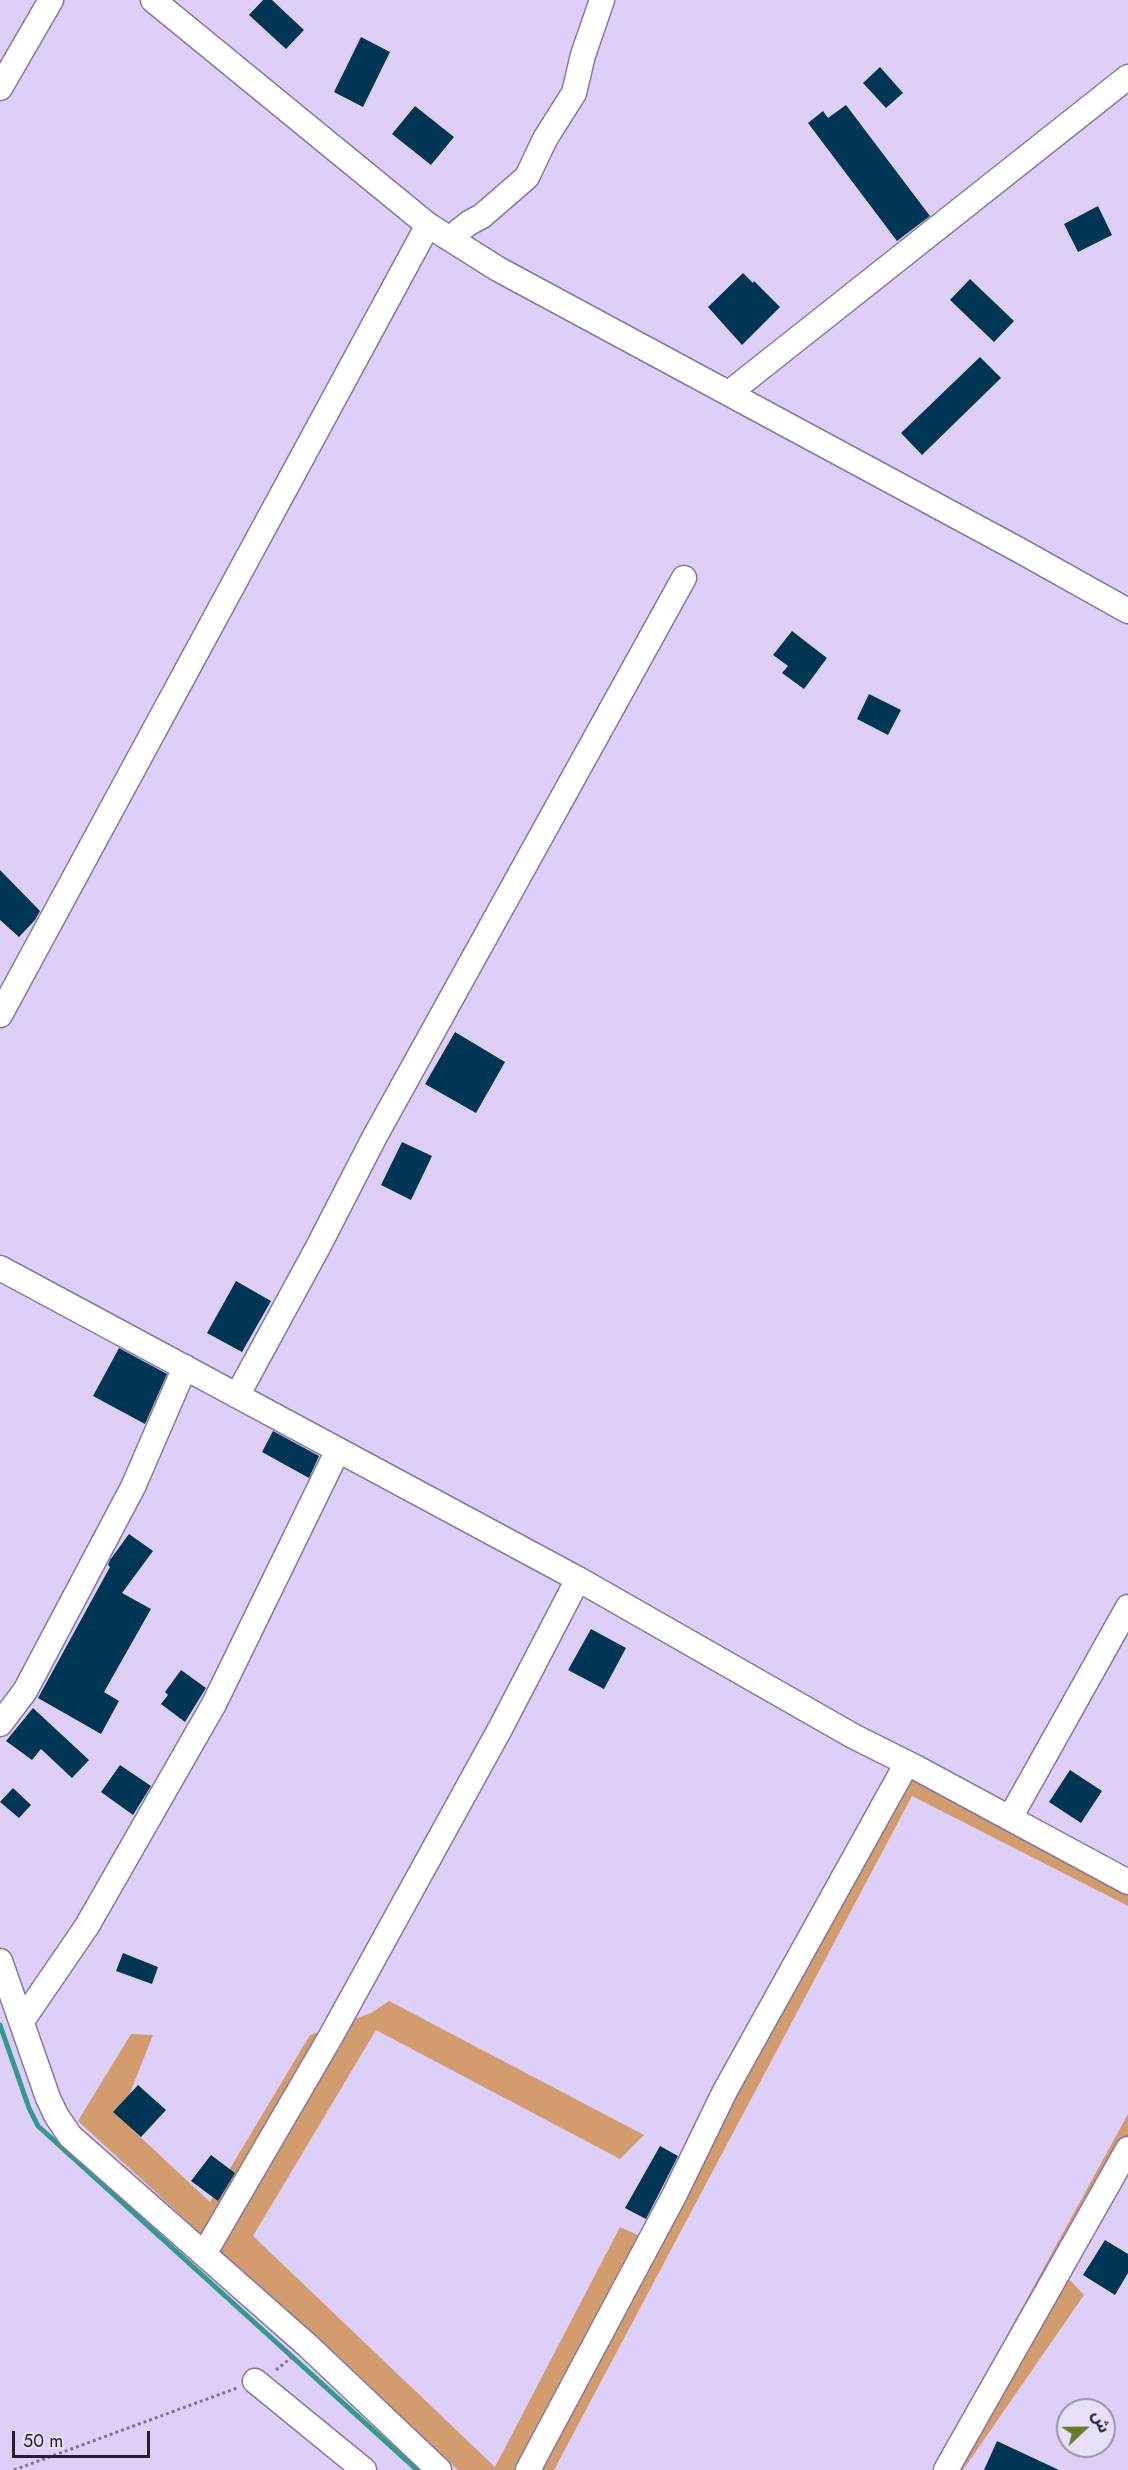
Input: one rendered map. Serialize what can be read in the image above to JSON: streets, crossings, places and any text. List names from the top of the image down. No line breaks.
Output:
{"scale_bar":"50 m","north":"right"}
